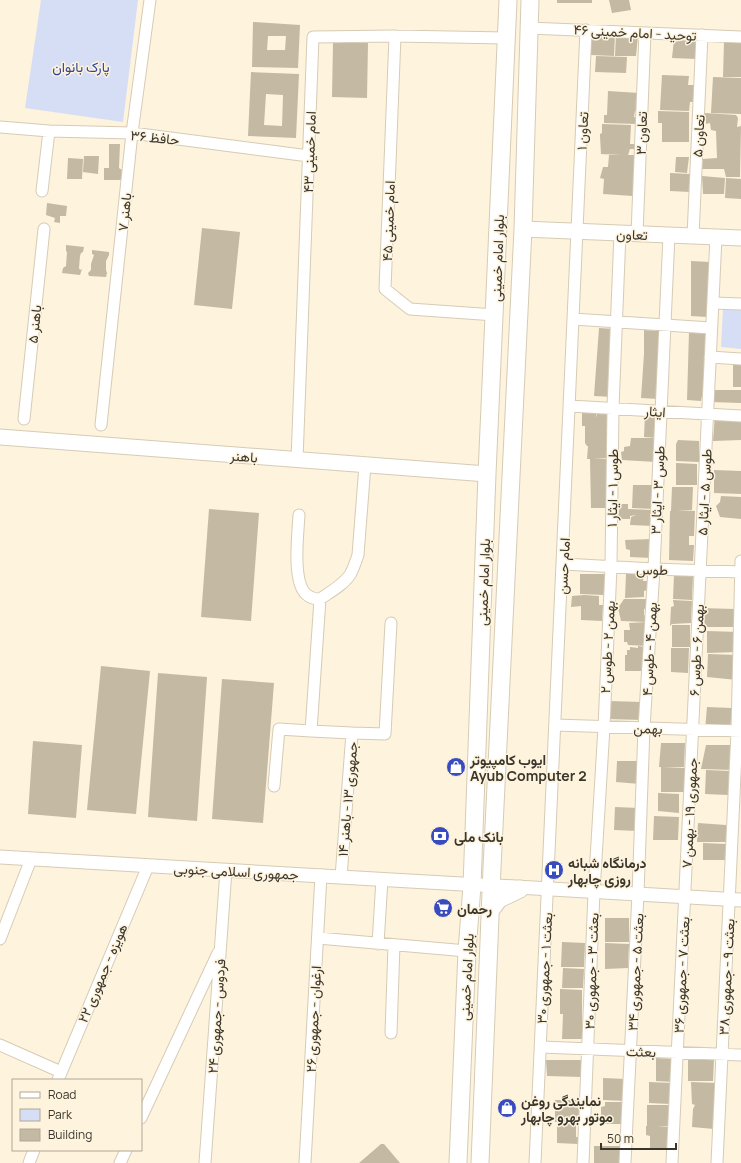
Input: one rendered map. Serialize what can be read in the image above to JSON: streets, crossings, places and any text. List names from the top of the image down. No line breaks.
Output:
{"streets":{"main road":["تعاون","بلوار امام خمینی","باهنر"],"street":["توحید - امام خمینی ۴۶","تعاون ۱","تعاون ۳","تعاون ۵","حافظ ۳۶","امام خمینی ۴۳","باهنر ۷","امام خمینی ۴۵","باهنر ۵","ایثار","طوس ۱ - ایثار ۱","طوس ۳ - ایثار ۳","طوس ۵ - ایثار ۵","امام حسن","طوس","بهمن ۲ - طوس ۲","بهمن ۴ - طوس ۴","بهمن ۶ - طوس ۶","بهمن","جمهوری ۱۳ - باهنر ۱۴","جمهوری ۱۹ - بهمن ۷","جمهوری اسلامی جنوبی","بعثت ۱ - جمهوری ۳۰","بعثت ۳ - جمهوری ۳۰","بعثت ۵ - جمهوری ۳۴","هویزه - جمهوری ۲۲","بعثت ۷ - جمهوری ۳۶","بعثت ۹ - جمهوری ۳۸","فردوس - جمهوری ۲۴","ارغوان - جمهوری ۲۶","بعثت"]},"crossings":[["توحید - امام خمینی ۴۶","تعاون ۱"],["توحید - امام خمینی ۴۶","تعاون ۳"],["توحید - امام خمینی ۴۶","تعاون ۵"],["توحید - امام خمینی ۴۶","بلوار امام خمینی"],["تعاون ۱","تعاون"],["تعاون ۱","امام حسن"],["تعاون ۳","تعاون"],["تعاون ۵","تعاون"],["حافظ ۳۶","امام خمینی ۴۳"],["حافظ ۳۶","باهنر ۷"],["امام خمینی ۴۳","امام خمینی ۴۵"],["امام خمینی ۴۳","بلوار امام خمینی"],["امام خمینی ۴۳","باهنر"],["امام خمینی ۴۵","بلوار امام خمینی"],["تعاون","بلوار امام خمینی"],["تعاون","طوس ۱ - ایثار ۱"],["تعاون","طوس ۳ - ایثار ۳"],["تعاون","طوس ۵ - ایثار ۵"],["بلوار امام خمینی","باهنر"],["بلوار امام خمینی","جمهوری اسلامی جنوبی"],["ایثار","طوس ۱ - ایثار ۱"],["ایثار","طوس ۳ - ایثار ۳"],["ایثار","طوس ۵ - ایثار ۵"],["ایثار","امام حسن"],["طوس ۱ - ایثار ۱","طوس"],["طوس ۱ - ایثار ۱","بهمن ۲ - طوس ۲"],["طوس ۳ - ایثار ۳","طوس"],["طوس ۳ - ایثار ۳","بهمن ۴ - طوس ۴"],["طوس ۵ - ایثار ۵","طوس"],["طوس ۵ - ایثار ۵","بهمن ۶ - طوس ۶"],["امام حسن","طوس"],["امام حسن","بهمن"],["امام حسن","جمهوری اسلامی جنوبی"],["امام حسن","بعثت ۱ - جمهوری ۳۰"],["طوس","بهمن ۲ - طوس ۲"],["طوس","بهمن ۴ - طوس ۴"],["طوس","بهمن ۶ - طوس ۶"],["طوس","بعثت ۹ - جمهوری ۳۸"],["بهمن ۲ - طوس ۲","بهمن"],["بهمن ۲ - طوس ۲","جمهوری اسلامی جنوبی"],["بهمن ۲ - طوس ۲","بعثت ۳ - جمهوری ۳۰"],["بهمن ۴ - طوس ۴","بهمن"],["بهمن ۴ - طوس ۴","جمهوری اسلامی جنوبی"],["بهمن ۴ - طوس ۴","بعثت ۵ - جمهوری ۳۴"],["بهمن ۶ - طوس ۶","بهمن"],["بهمن ۶ - طوس ۶","جمهوری ۱۹ - بهمن ۷"],["بهمن","جمهوری ۱۹ - بهمن ۷"],["بهمن","بعثت ۹ - جمهوری ۳۸"],["جمهوری ۱۳ - باهنر ۱۴","جمهوری اسلامی جنوبی"],["جمهوری ۱۹ - بهمن ۷","جمهوری اسلامی جنوبی"],["جمهوری ۱۹ - بهمن ۷","بعثت ۷ - جمهوری ۳۶"],["جمهوری اسلامی جنوبی","بعثت ۱ - جمهوری ۳۰"],["جمهوری اسلامی جنوبی","بعثت ۳ - جمهوری ۳۰"],["جمهوری اسلامی جنوبی","بعثت ۵ - جمهوری ۳۴"],["جمهوری اسلامی جنوبی","هویزه - جمهوری ۲۲"],["جمهوری اسلامی جنوبی","بعثت ۷ - جمهوری ۳۶"],["جمهوری اسلامی جنوبی","بعثت ۹ - جمهوری ۳۸"],["جمهوری اسلامی جنوبی","فردوس - جمهوری ۲۴"],["جمهوری اسلامی جنوبی","ارغوان - جمهوری ۲۶"],["بعثت ۱ - جمهوری ۳۰","بعثت"],["بعثت ۳ - جمهوری ۳۰","بعثت"],["بعثت ۵ - جمهوری ۳۴","بعثت"],["بعثت ۷ - جمهوری ۳۶","بعثت"],["بعثت ۹ - جمهوری ۳۸","بعثت"]],"parks":["پارک بانوان"],"places":{"shop":["ایوب کامپیوتر Ayub Computer 2","نمایندگی روغن موتور بهرو چابهار"],"bank":["بانک ملی"],"hospital":["درمانگاه شبانه روزی چابهار"],"supermarket":["رحمان"]},"legend":["Road","Park","Building"],"scale_bar":"50 m"}
